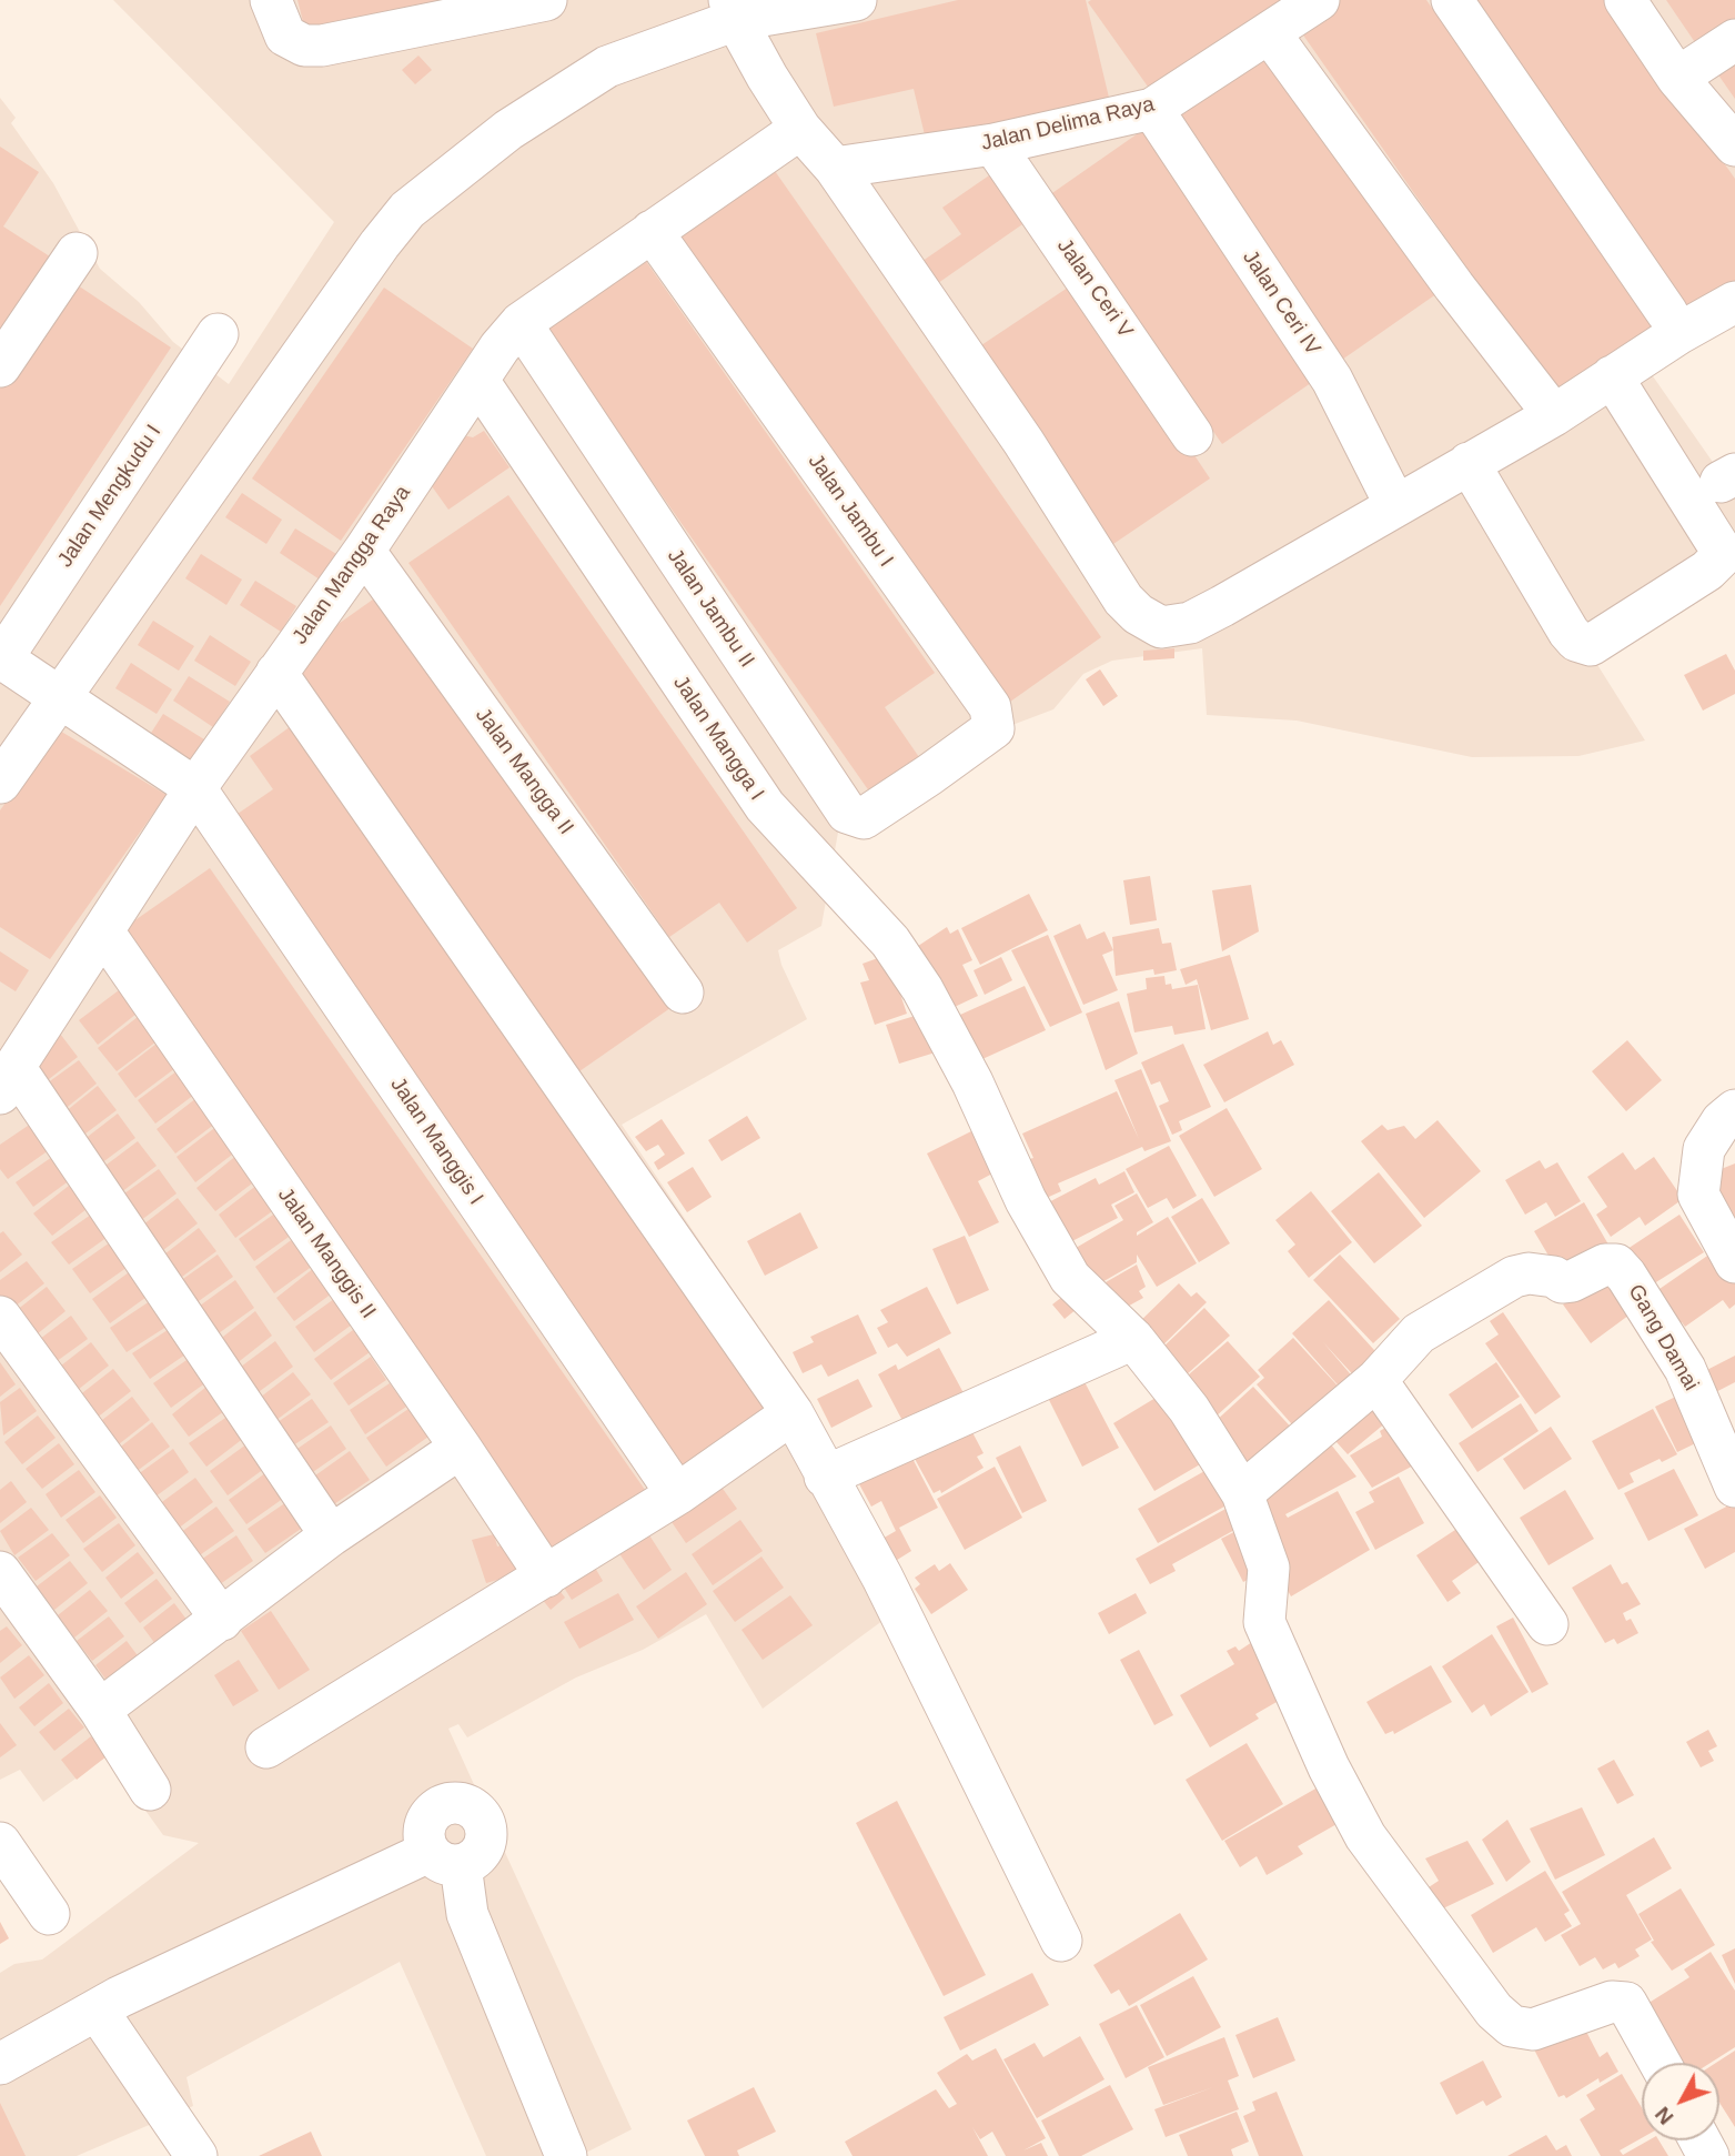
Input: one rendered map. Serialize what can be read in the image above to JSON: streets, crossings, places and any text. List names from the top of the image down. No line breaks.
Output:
{"streets":{"street":["Jalan Delima Raya","Jalan Ceri V","Jalan Ceri IV","Jalan Mengkudu I","Jalan Jambu I","Jalan Mangga Raya","Jalan Jambu II","Jalan Mangga I","Jalan Mangga II","Jalan Manggis I","Jalan Manggis II","Gang Damai"]},"crossings":[["Jalan Delima Raya","Jalan Ceri V"],["Jalan Delima Raya","Jalan Ceri IV"],["Jalan Jambu I","Jalan Mangga Raya"],["Jalan Jambu I","Jalan Jambu II"],["Jalan Mangga Raya","Jalan Jambu II"],["Jalan Mangga Raya","Jalan Mangga I"],["Jalan Mangga Raya","Jalan Mangga II"],["Jalan Mangga Raya","Jalan Manggis I"],["Jalan Mangga Raya","Jalan Manggis II"]],"north":"bottom left"}
